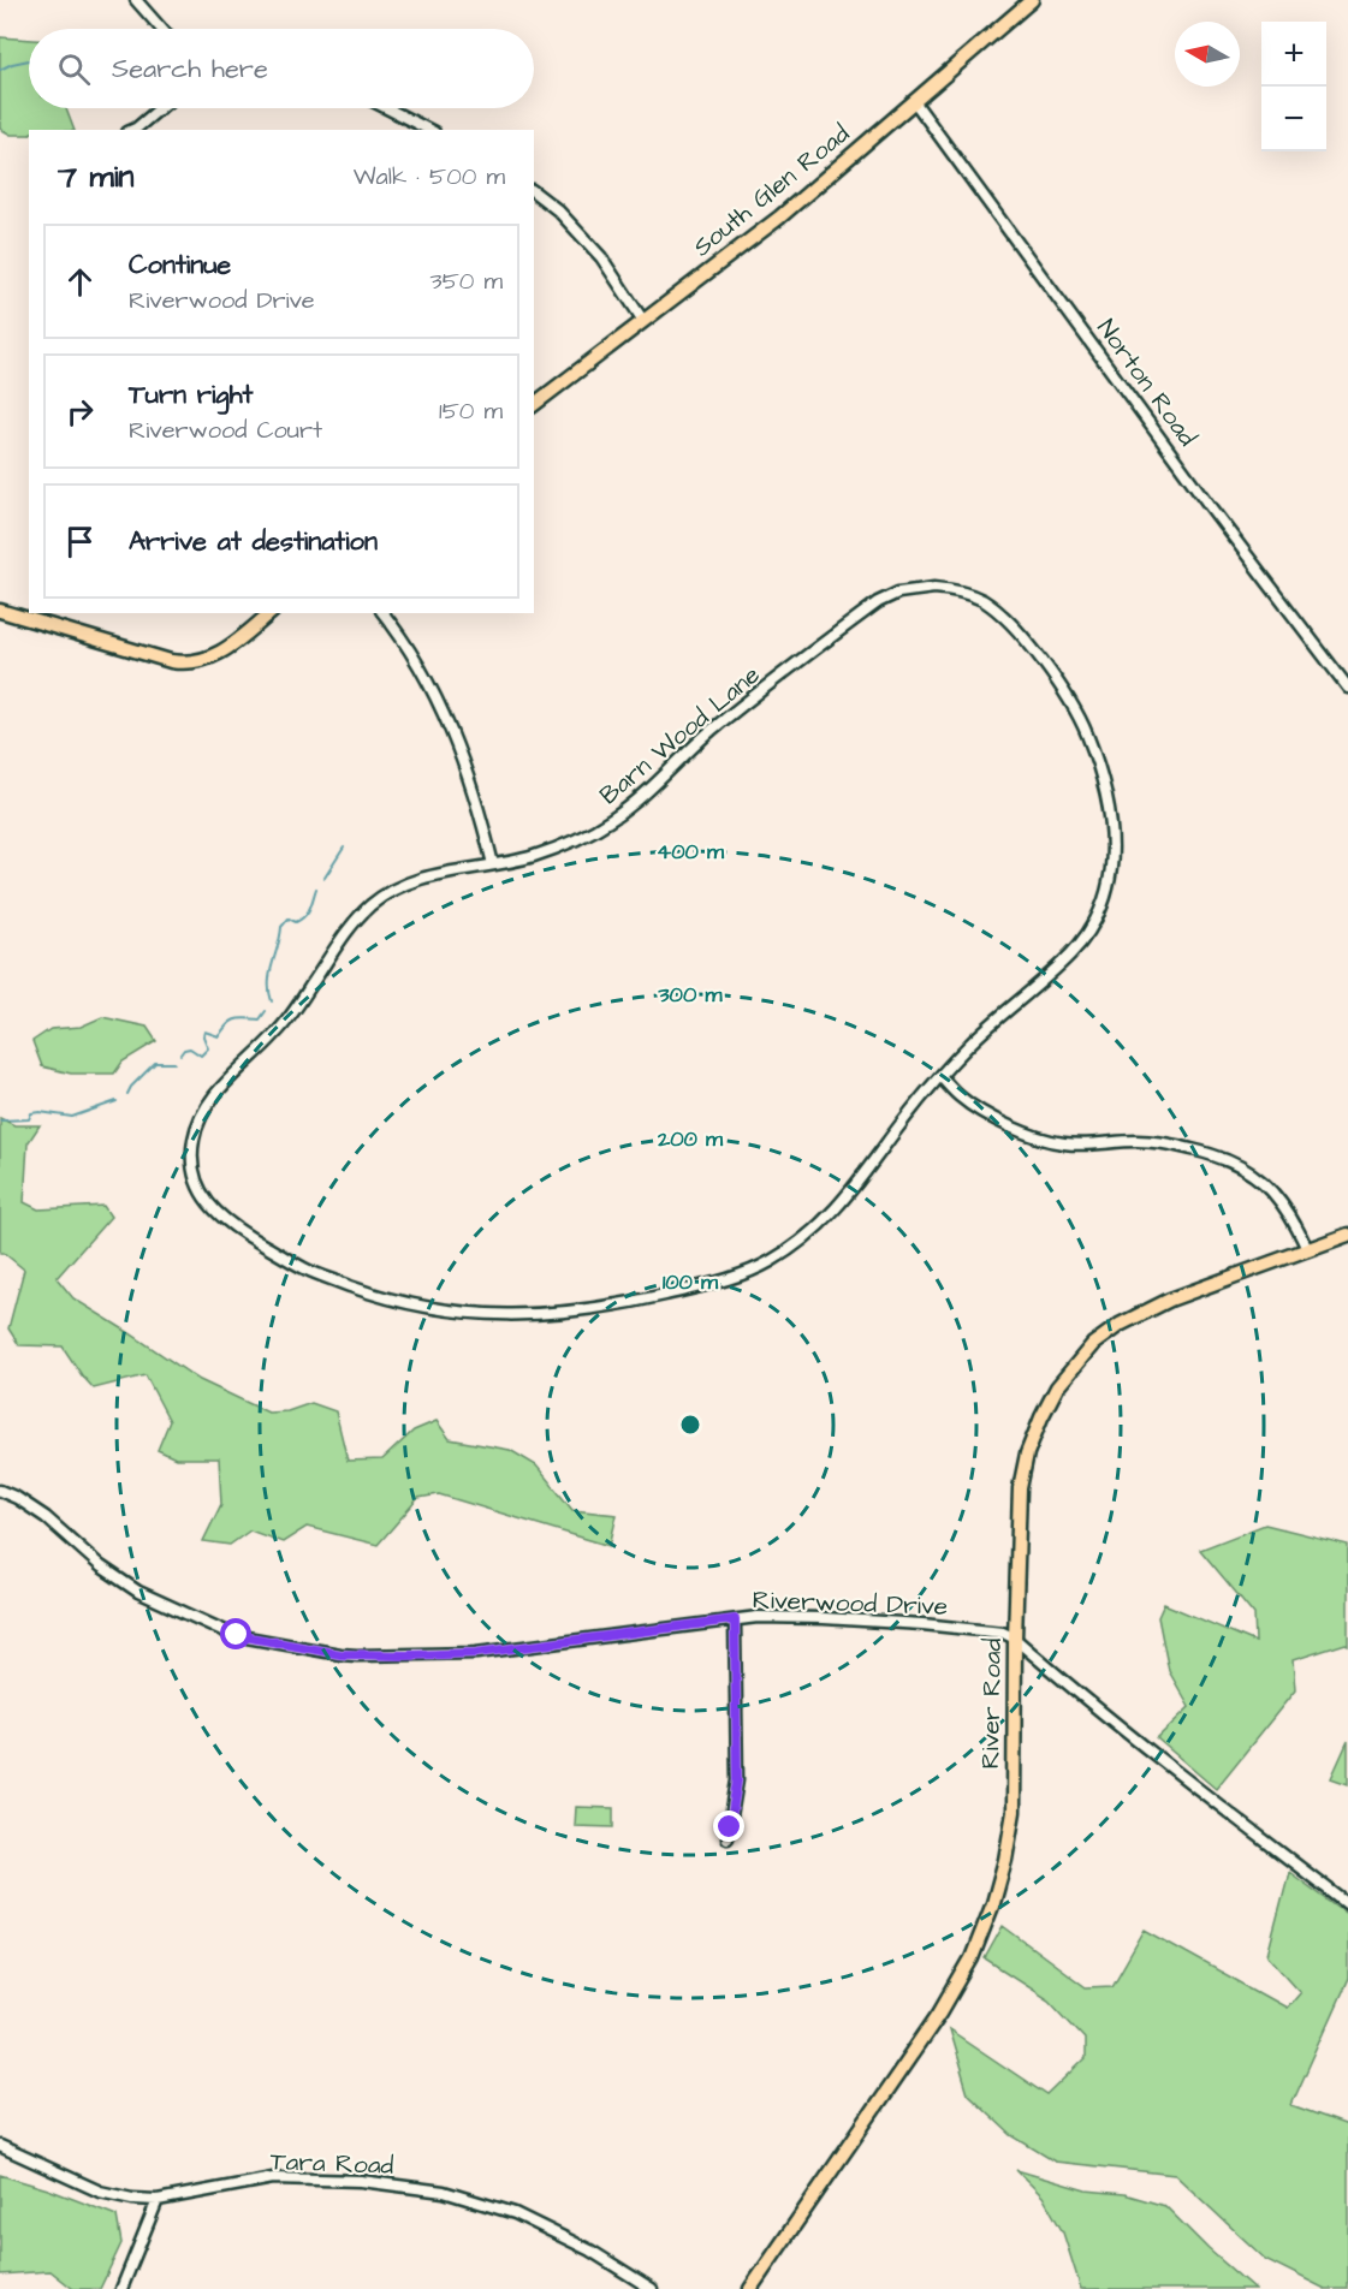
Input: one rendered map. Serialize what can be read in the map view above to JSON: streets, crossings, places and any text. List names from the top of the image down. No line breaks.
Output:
{"streets":{"main road":["South Glen Road","River Road"],"street":["Norton Road","Barn Wood Lane","Riverwood Drive","Tara Road"]},"crossings":[["South Glen Road","Norton Road"],["Riverwood Drive","River Road"]],"north":"left","page":{"map_buttons":["+","−"],"search":"Search here","heading":["7 min","Walk · 500 m"],"list":[["Continue","Riverwood Drive","350 m"],["Turn right","Riverwood Court","150 m"],"Arrive at destination"]},"rings":["400 m","300 m","200 m","100 m"]}
